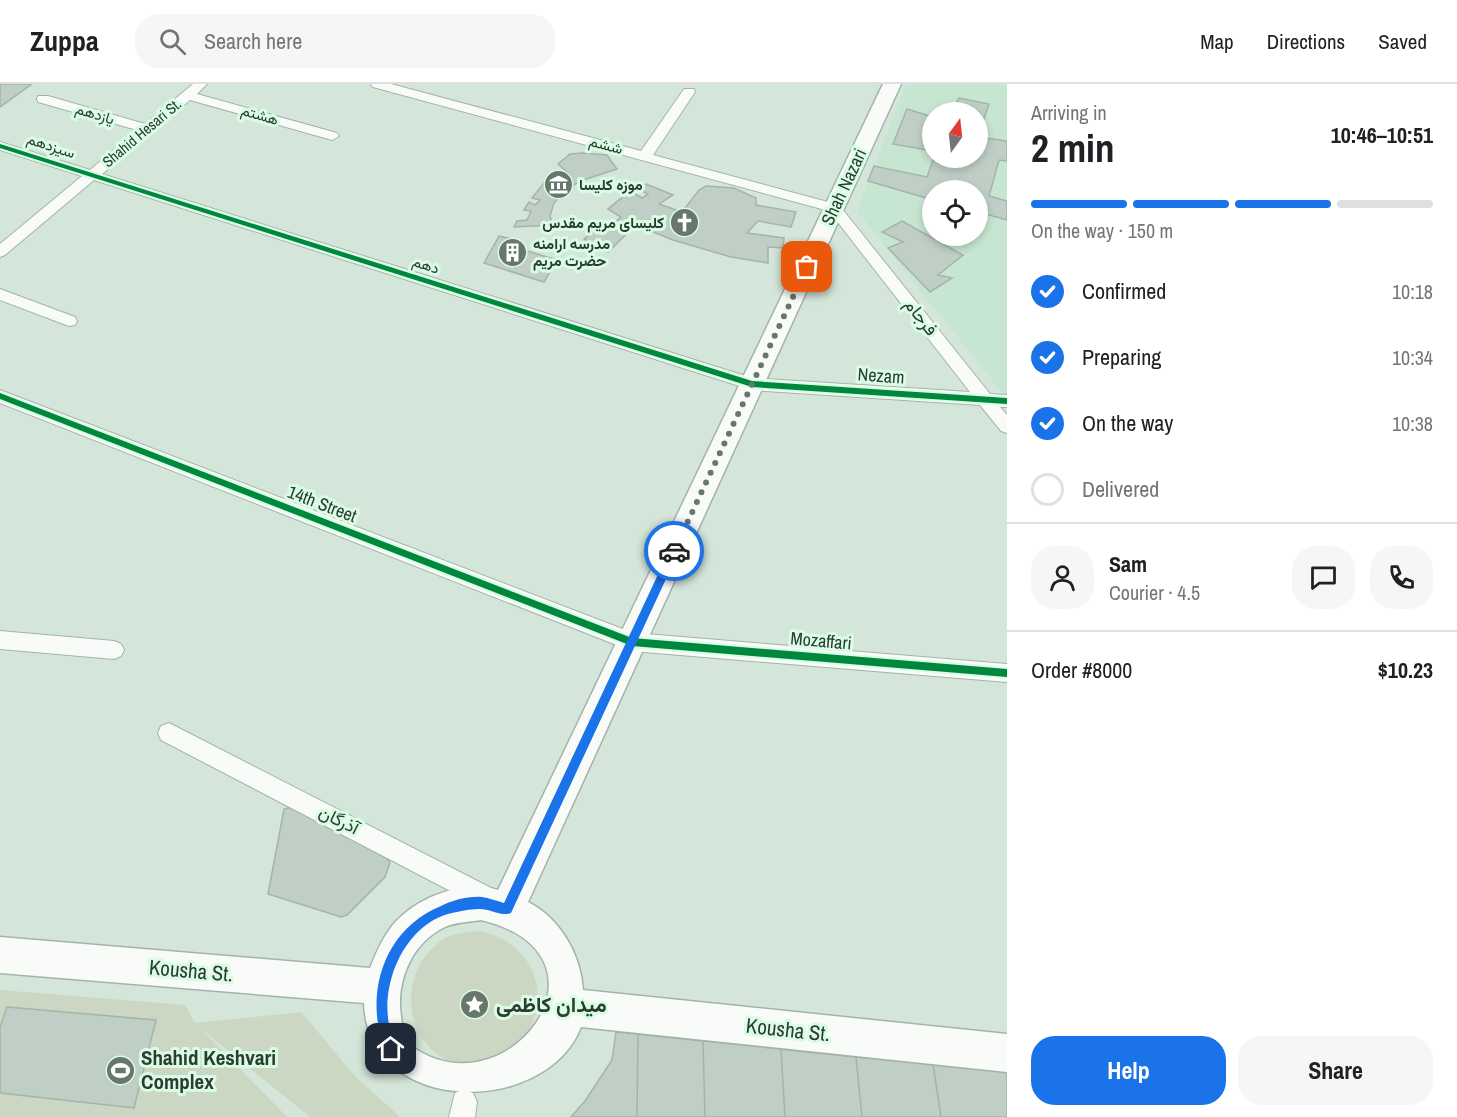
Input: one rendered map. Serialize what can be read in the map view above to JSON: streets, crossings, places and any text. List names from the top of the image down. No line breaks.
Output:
{"streets":{"main road":["Shah Nazari","Kousha St."],"street":["یازدهم","هشتم","Shahid Hesari St.","ششم","سیزدهم","دهم","فرجام","Nezam","14th Street","Mozaffari","آذرگان"]},"crossings":[["یازدهم","Shahid Hesari St."],["هشتم","Shahid Hesari St."],["Shahid Hesari St.","سیزدهم"],["Shahid Hesari St.","دهم"],["ششم","Shah Nazari"],["ششم","فرجام"],["سیزدهم","دهم"],["Shah Nazari","دهم"],["Shah Nazari","فرجام"],["Shah Nazari","Nezam"],["Shah Nazari","14th Street"],["Shah Nazari","Mozaffari"],["Shah Nazari","آذرگان"],["Shah Nazari","Kousha St."],["دهم","Nezam"],["فرجام","Nezam"],["14th Street","Mozaffari"],["آذرگان","Kousha St."]],"places":{"museum":["موزه کلیسا"],"church":["کلیسای مریم مقدس"],"building":["مدرسه ارامنه حضرت مریم"],"place":["میدان کاظمی"],"sports":["Shahid Keshvari Complex"]},"north":"top","page":{"header":"Zuppa","search":"Search here","nav":["Map","Directions","Saved"],"heading":["2 min","Arriving in","10:46–10:51"],"panel":["Sam","Courier · 4.5","Order #8000","$10.23"],"bar":"On the way · 150 m","list":[["Confirmed","10:18"],["Preparing","10:34"],["On the way","10:38"],"Delivered"],"buttons":["Help","Share"]}}
